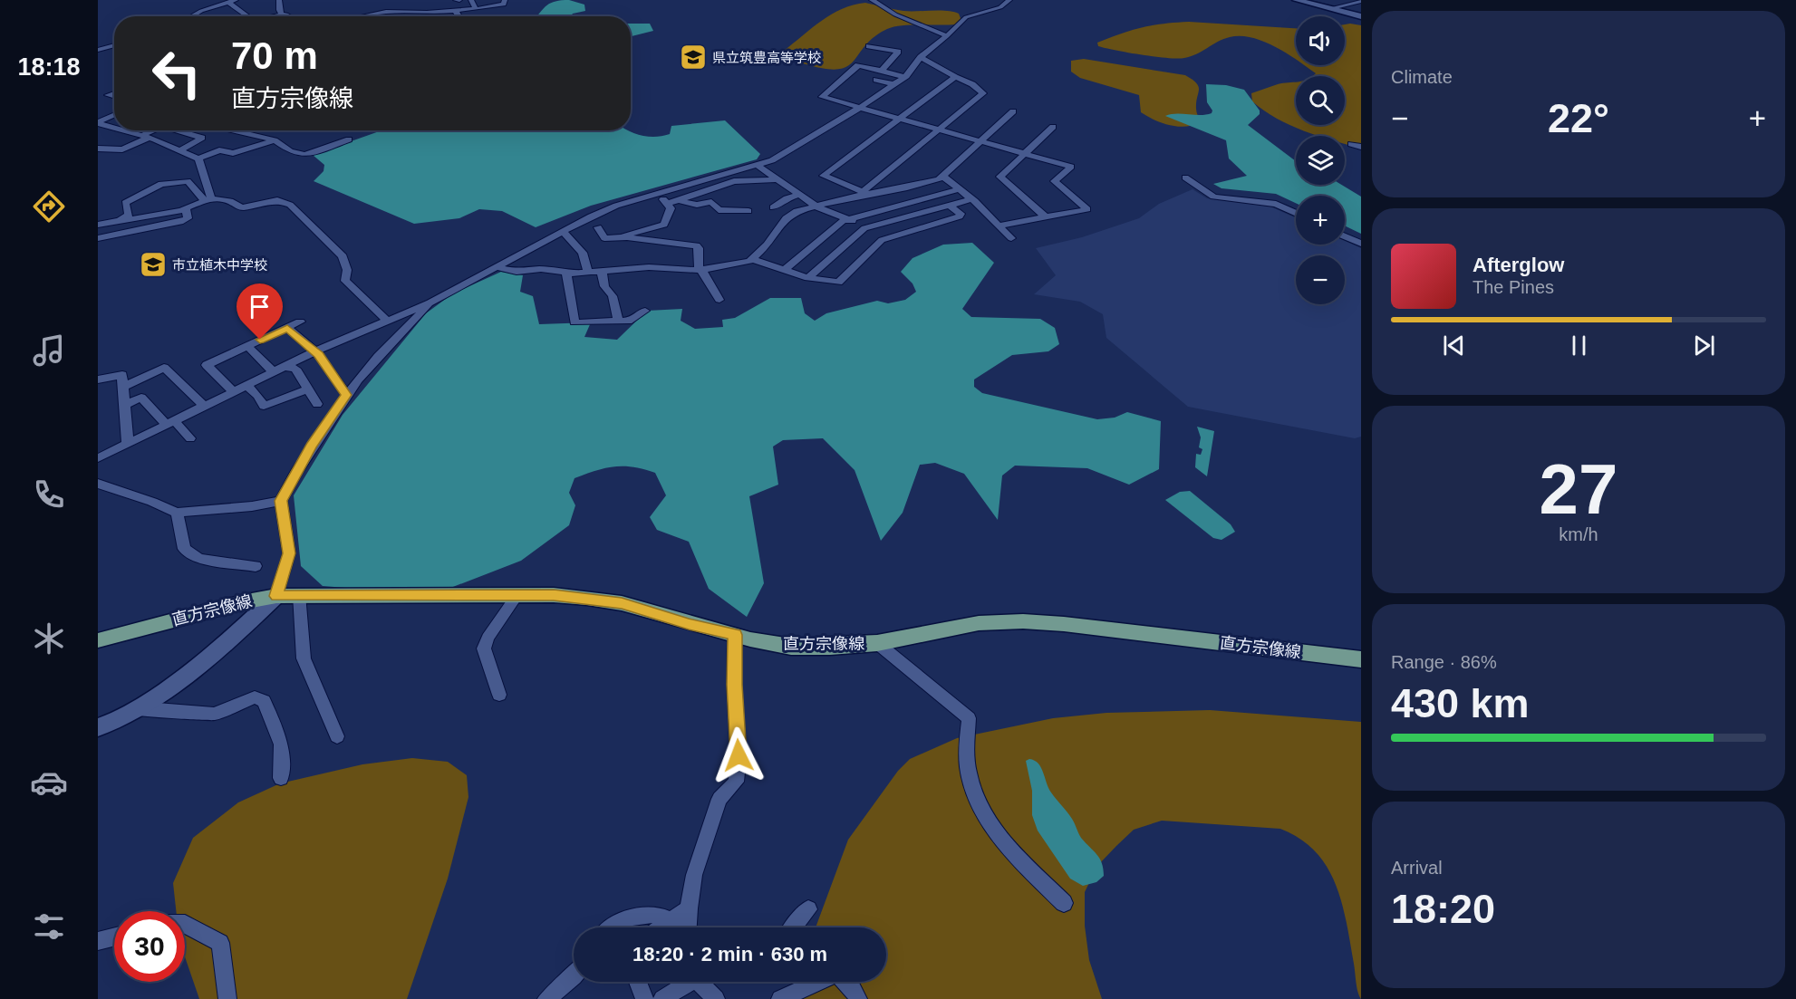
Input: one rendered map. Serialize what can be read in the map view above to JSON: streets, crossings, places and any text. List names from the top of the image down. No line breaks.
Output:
{"streets":{"main road":["直方宗像線"]},"places":{"school or university":["県立筑豊高等学校","市立植木中学校"]},"page":{"tabs":"18:18","tile":["Climate",["27","km/h"],["Range · 86%","430 km"],["Arrival","18:20"]],"map_buttons":["+","−"],"turn":["70 m","直方宗像線"],"heat":["−","22°","+"],"song":["Afterglow","The Pines"],"limit":"30","trip":"18:20 · 2 min · 630 m"}}
